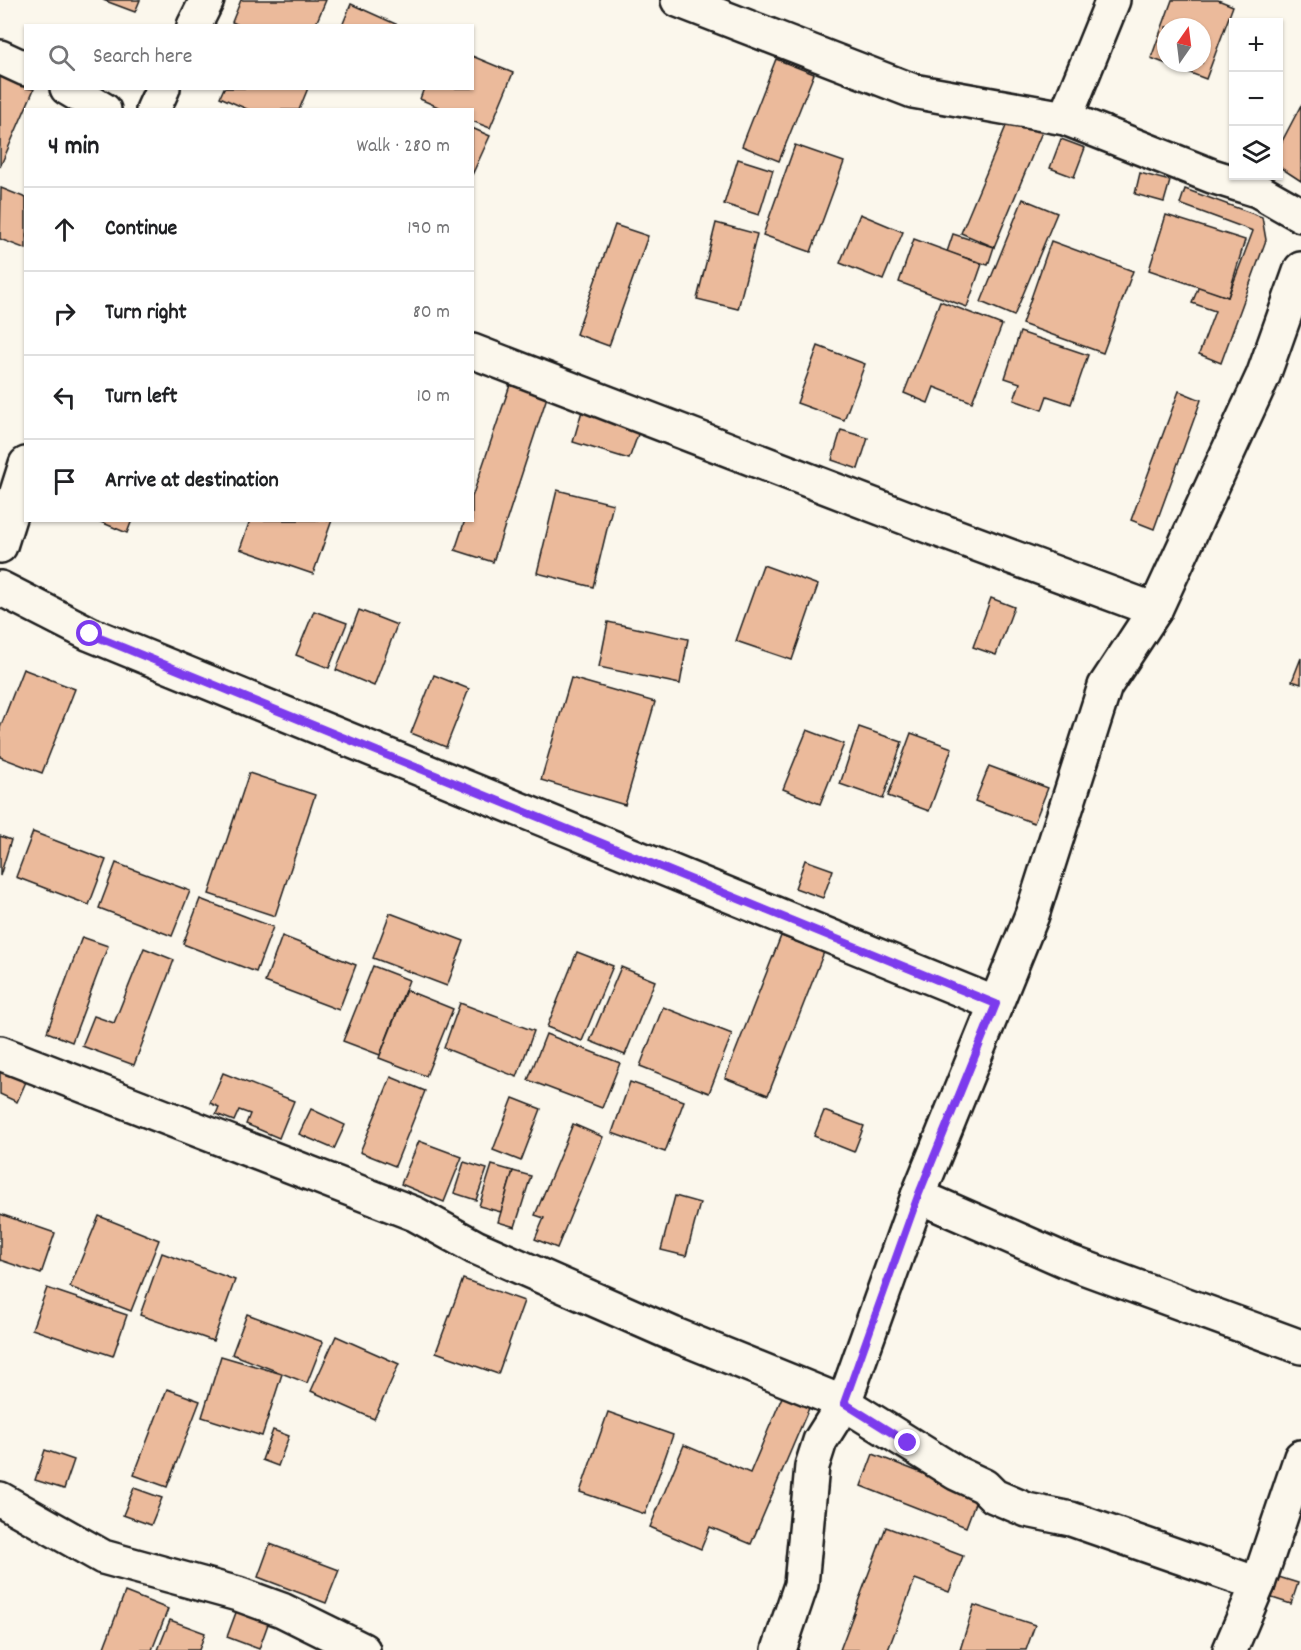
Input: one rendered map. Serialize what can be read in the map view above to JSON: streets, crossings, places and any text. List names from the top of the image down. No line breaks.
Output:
{"north":"top","page":{"map_buttons":["+","−"],"search":"Search here","heading":["4 min","Walk · 280 m"],"list":[["Continue","190 m"],["Turn right","80 m"],["Turn left","10 m"],"Arrive at destination"]}}
